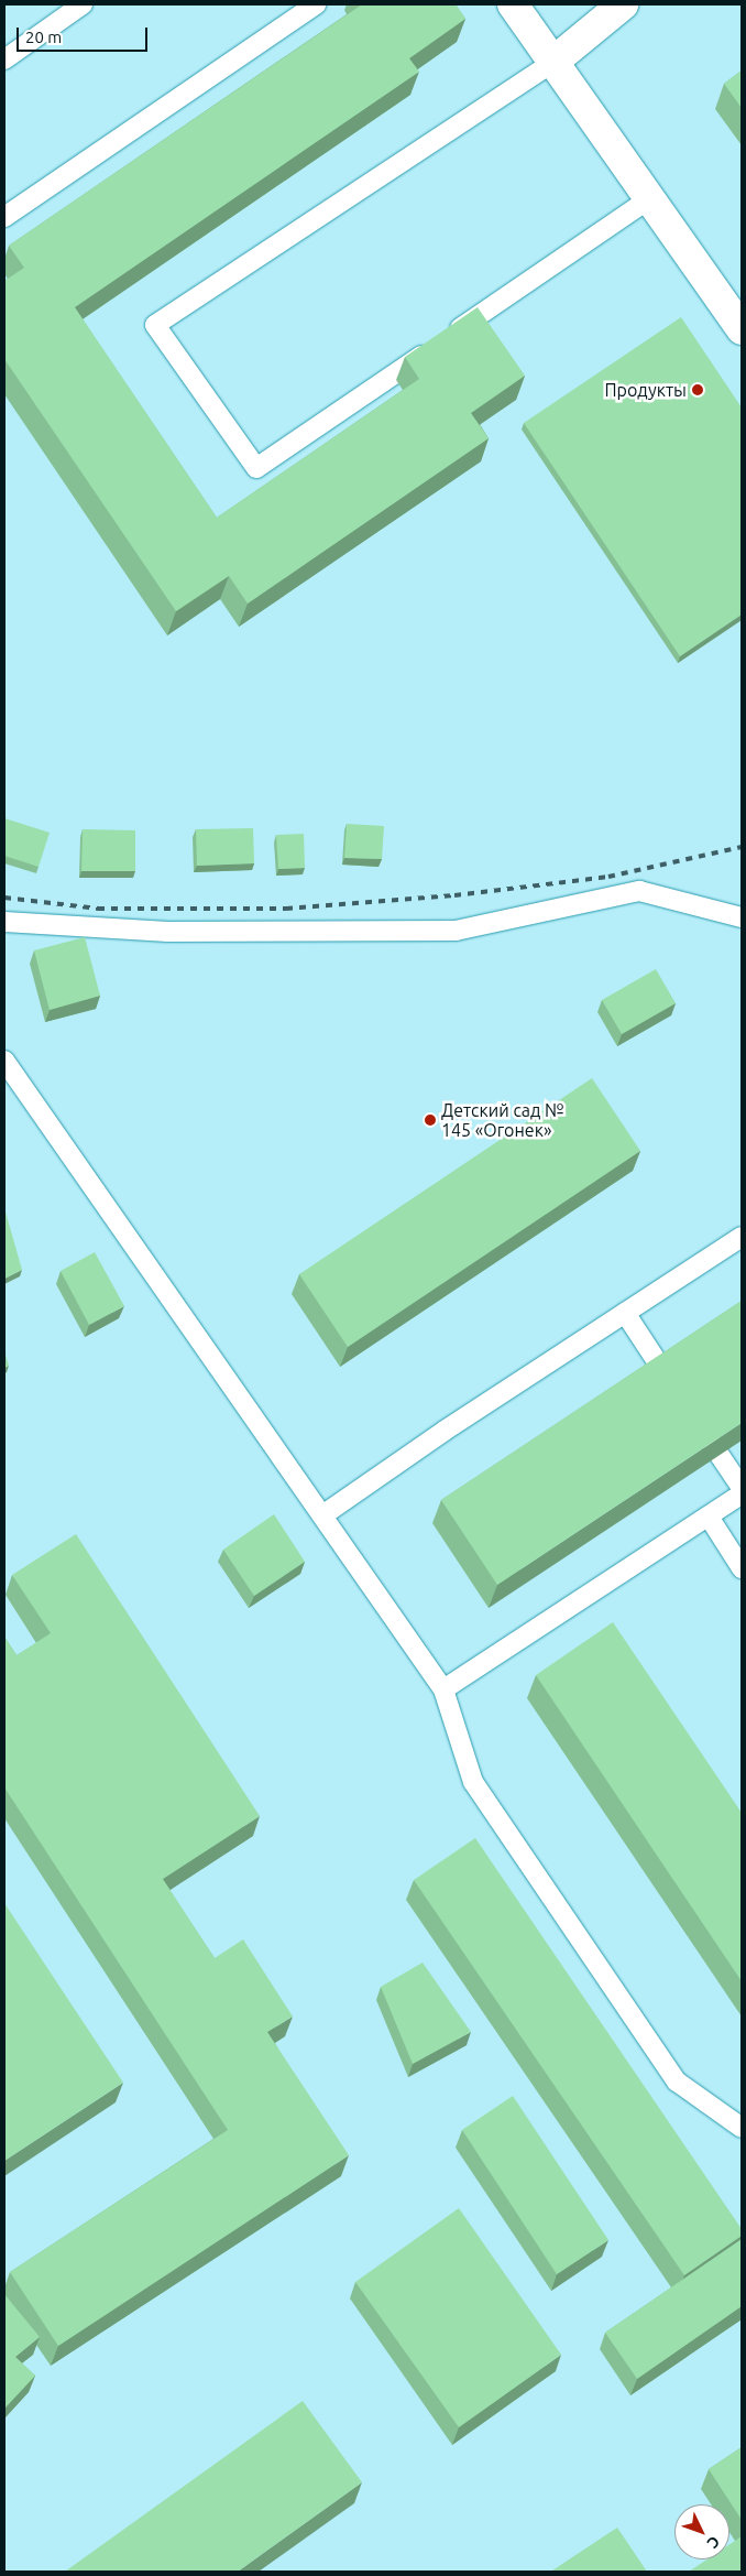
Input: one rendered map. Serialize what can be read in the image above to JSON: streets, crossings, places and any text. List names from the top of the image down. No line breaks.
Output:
{"places":["Продукты","Детский сад № 145 «Огонек»"],"scale_bar":"20 m","north":"bottom right"}
